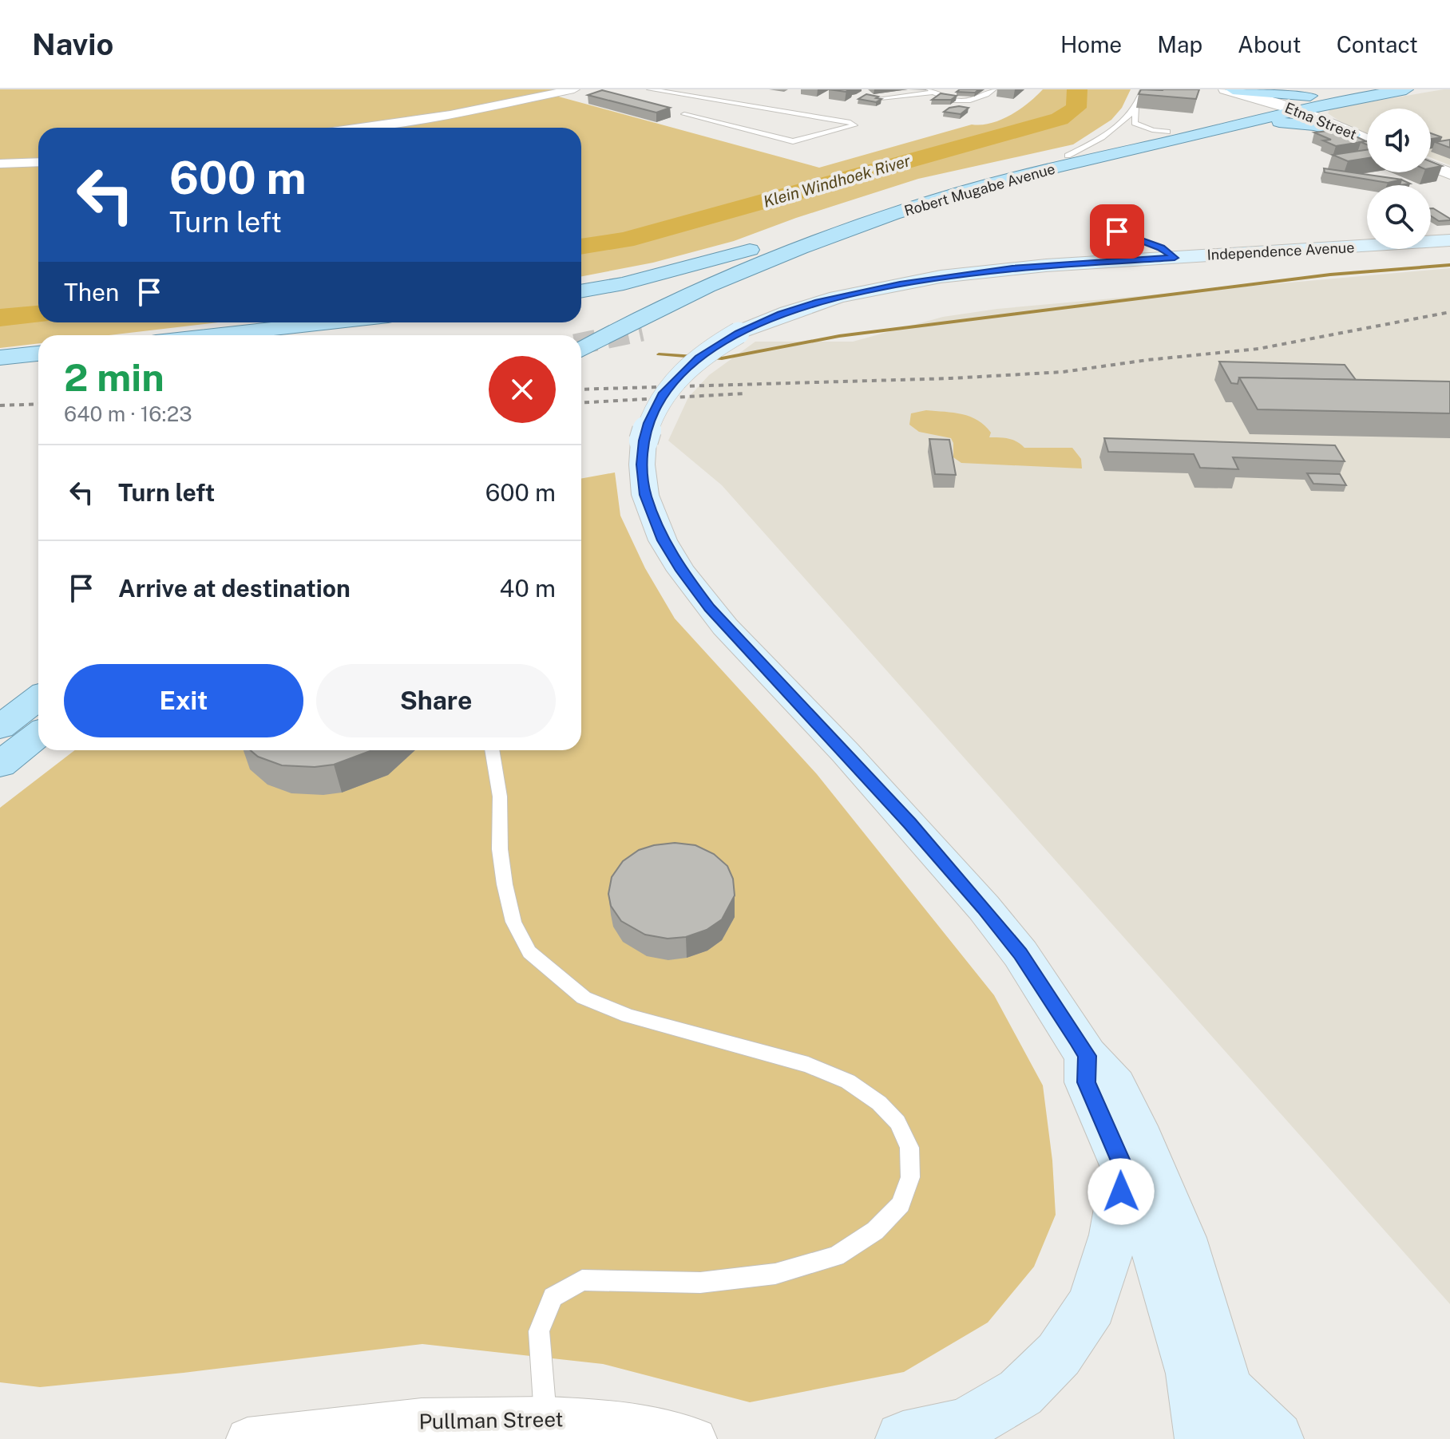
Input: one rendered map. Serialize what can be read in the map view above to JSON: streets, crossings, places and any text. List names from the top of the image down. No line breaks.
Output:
{"streets":{"main road":["Robert Mugabe Avenue","Independence Avenue"],"street":["Etna Street","Pullman Street"]},"crossings":[["Etna Street","Robert Mugabe Avenue"]],"water":["Klein Windhoek River"],"page":{"header":"Navio","nav":["Home","Map","About","Contact"],"turn":["600 m","Turn left"],"then":"Then","heading":["2 min","640 m · 16:23"],"list":[{"name":"Turn left","value":"600 m"},{"name":"Arrive at destination","value":"40 m"}],"buttons":["Exit","Share"]}}
